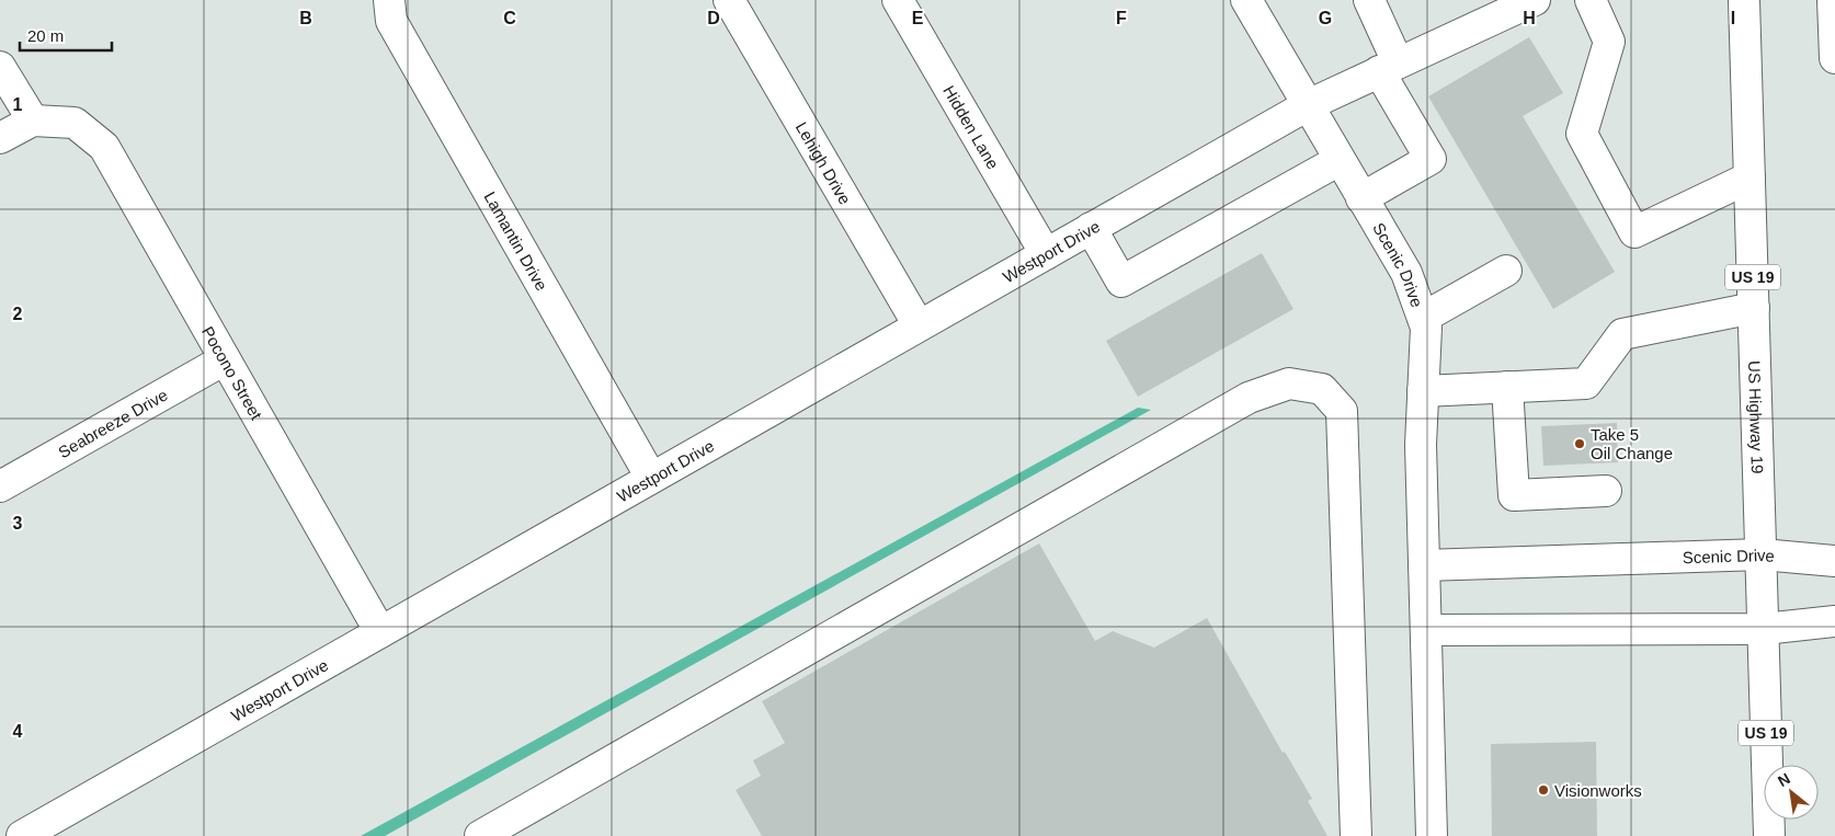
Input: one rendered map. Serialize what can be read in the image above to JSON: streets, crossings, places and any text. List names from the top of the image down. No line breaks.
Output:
{"streets":{"main road":["Hidden Lane","Lehigh Drive","Lamantin Drive","Westport Drive","Scenic Drive","US 19","Pocono Street","US Highway 19","Seabreeze Drive"]},"crossings":[["Hidden Lane","Westport Drive"],["Lehigh Drive","Westport Drive"],["Lamantin Drive","Westport Drive"],["Westport Drive","Scenic Drive"],["Westport Drive","Pocono Street"],["Scenic Drive","US Highway 19"],["Pocono Street","Seabreeze Drive"]],"places":["Take 5 Oil Change","Visionworks"],"scale_bar":"20 m","north":"top left","grid":{"columns":["B","C","D","E","F","G","H","I"],"rows":["1","2","3","4"]}}
